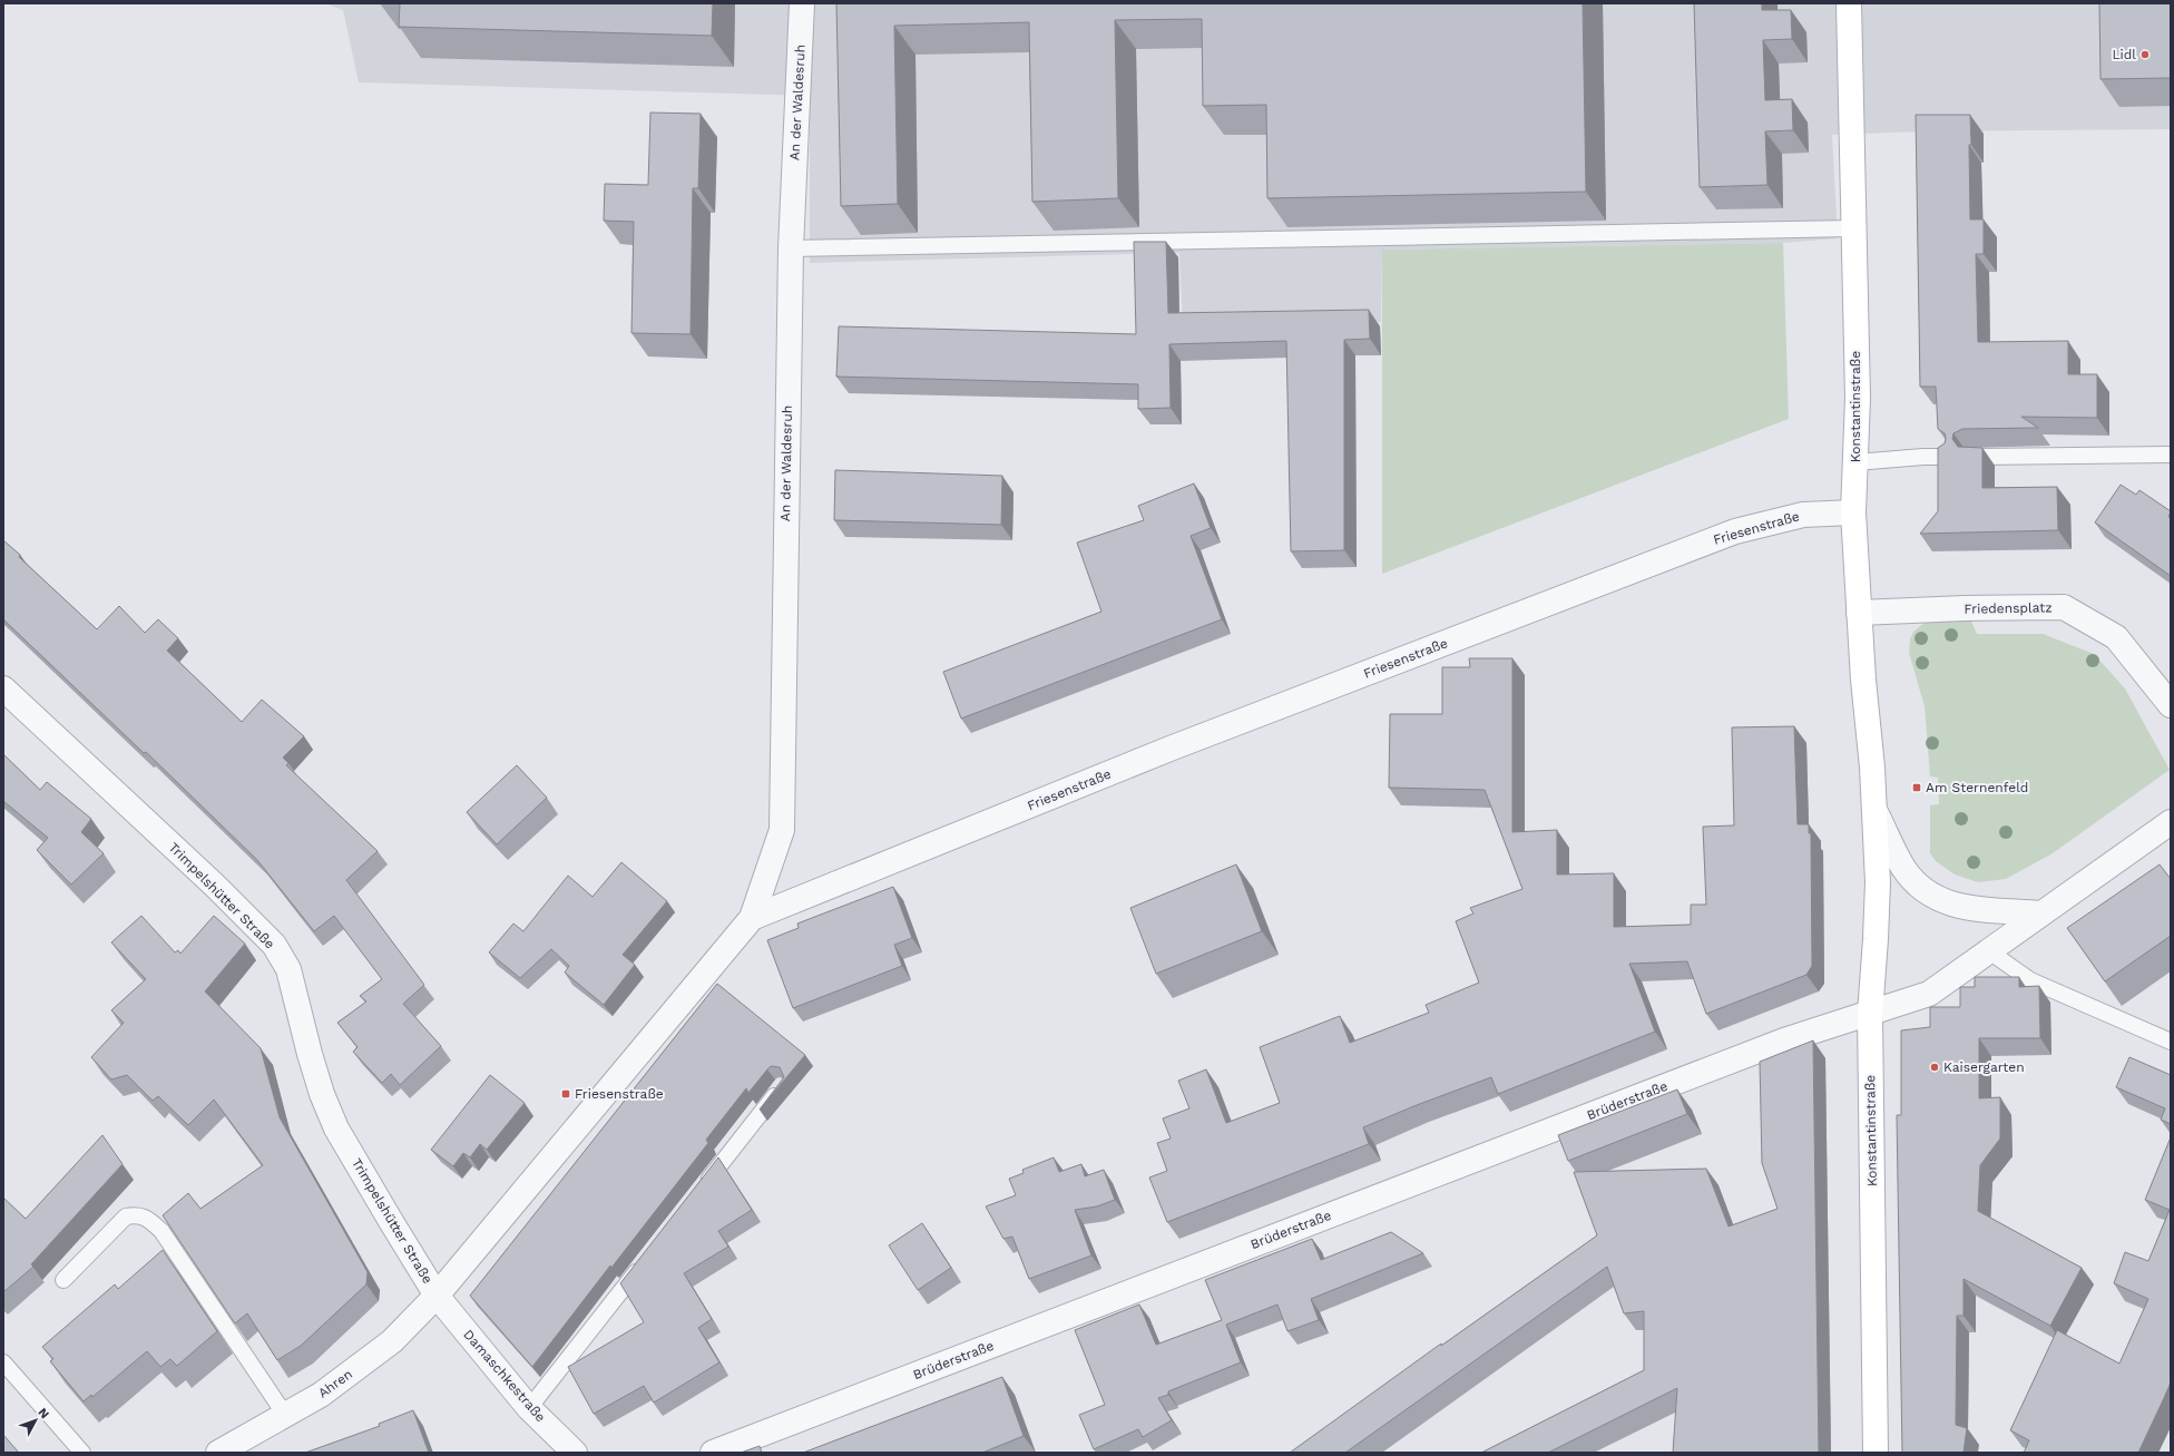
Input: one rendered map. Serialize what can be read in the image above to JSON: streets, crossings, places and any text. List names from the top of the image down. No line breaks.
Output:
{"streets":{"street":["An der Waldesruh","Konstantinstraße","Friesenstraße","Friedensplatz","Trimpelshütter Straße","Brüderstraße","Damaschkestraße","Ahren"]},"crossings":[["An der Waldesruh","Friesenstraße"],["Konstantinstraße","Friesenstraße"],["Konstantinstraße","Friedensplatz"],["Konstantinstraße","Brüderstraße"],["Friesenstraße","Trimpelshütter Straße"],["Friesenstraße","Damaschkestraße"],["Friesenstraße","Ahren"],["Trimpelshütter Straße","Damaschkestraße"],["Trimpelshütter Straße","Ahren"],["Damaschkestraße","Ahren"]],"places":{"other":["Lidl","Kaisergarten"],"transit":["Am Sternenfeld","Friesenstraße"]},"north":"top right"}
